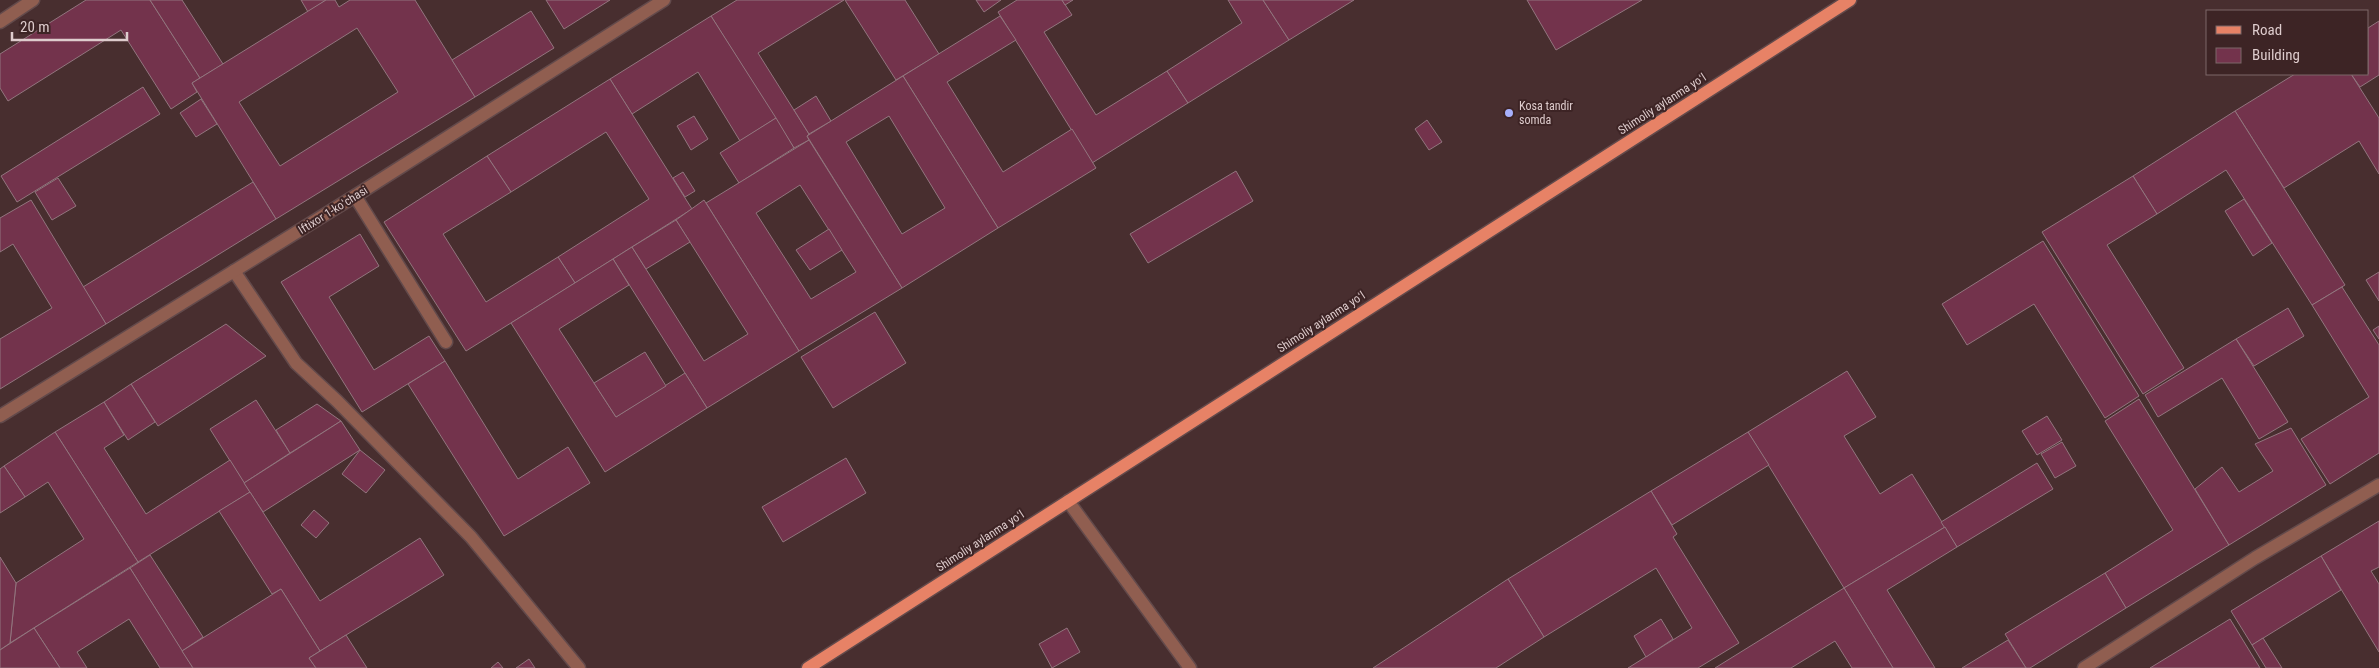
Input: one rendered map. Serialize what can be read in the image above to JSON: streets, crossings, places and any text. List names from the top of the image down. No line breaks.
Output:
{"streets":{"main road":["Shimoliy aylanma yoʻl"],"street":["Iftixor 1-koʻchasi"]},"places":["Kosa tandir somda"],"legend":["Road","Building"],"scale_bar":"20 m"}
